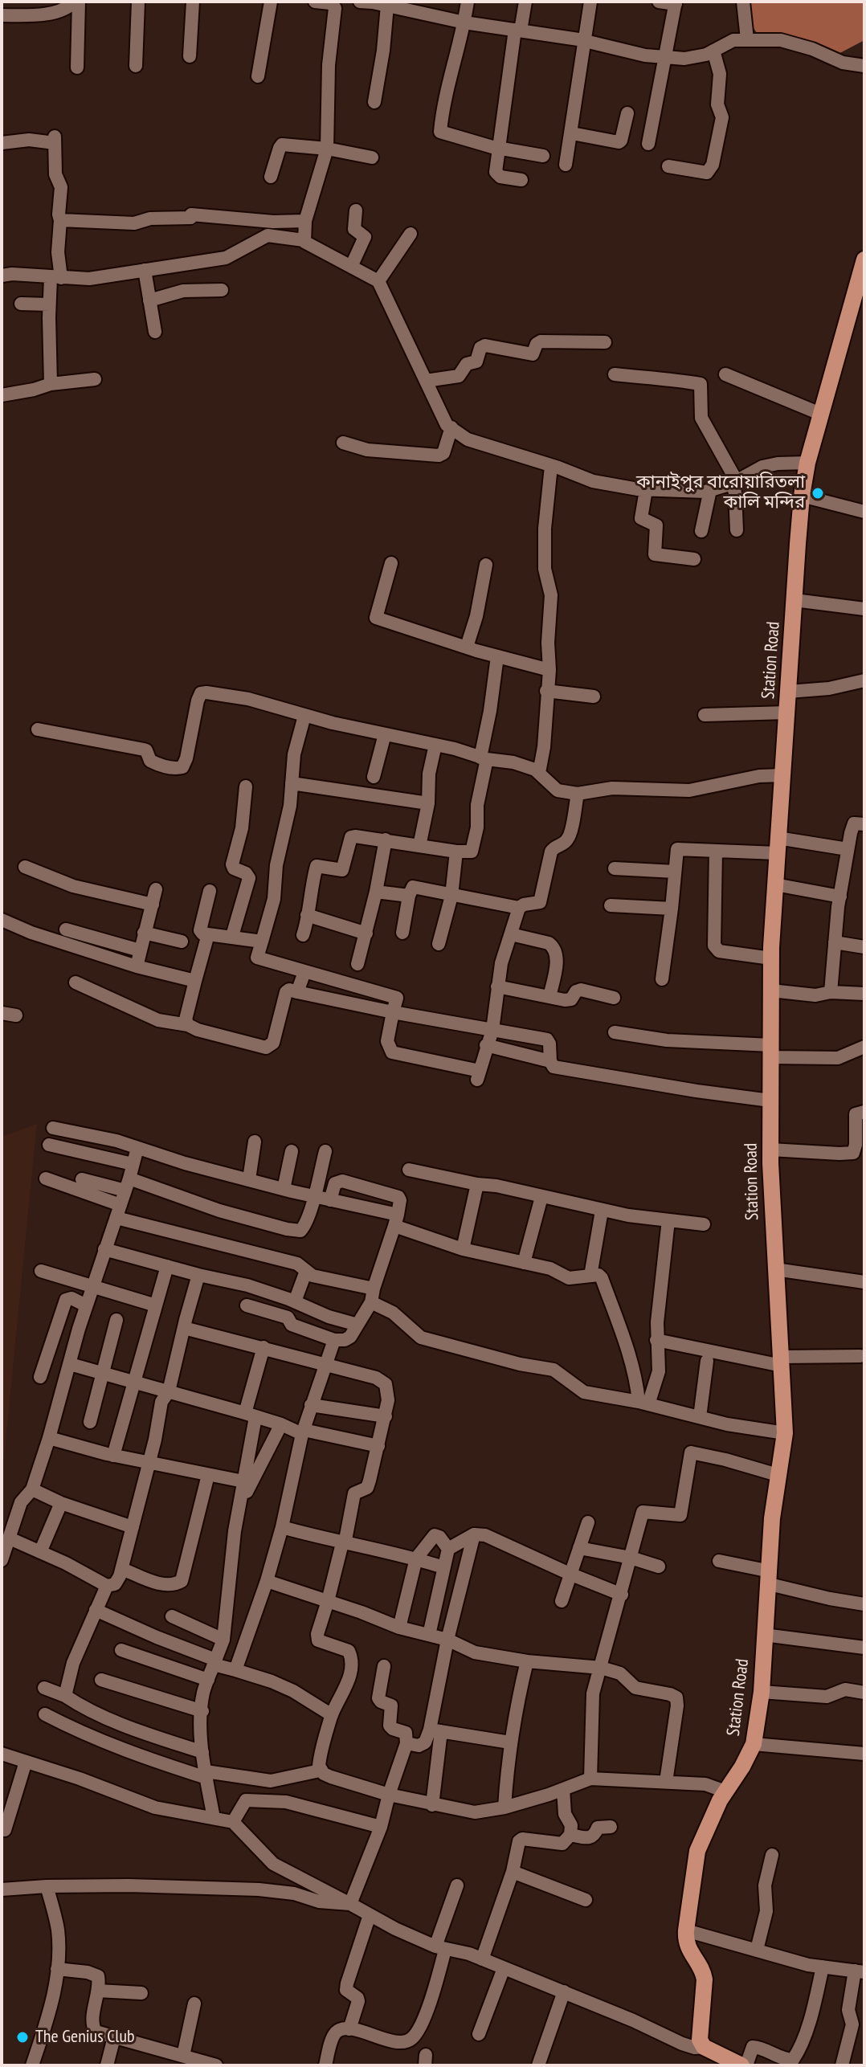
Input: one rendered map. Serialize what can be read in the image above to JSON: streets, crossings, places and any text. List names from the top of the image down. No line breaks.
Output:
{"streets":{"main road":["Station Road"]},"places":["কানাইপুর বারোয়ারিতলা কালি মন্দির","The Genius Club"]}
